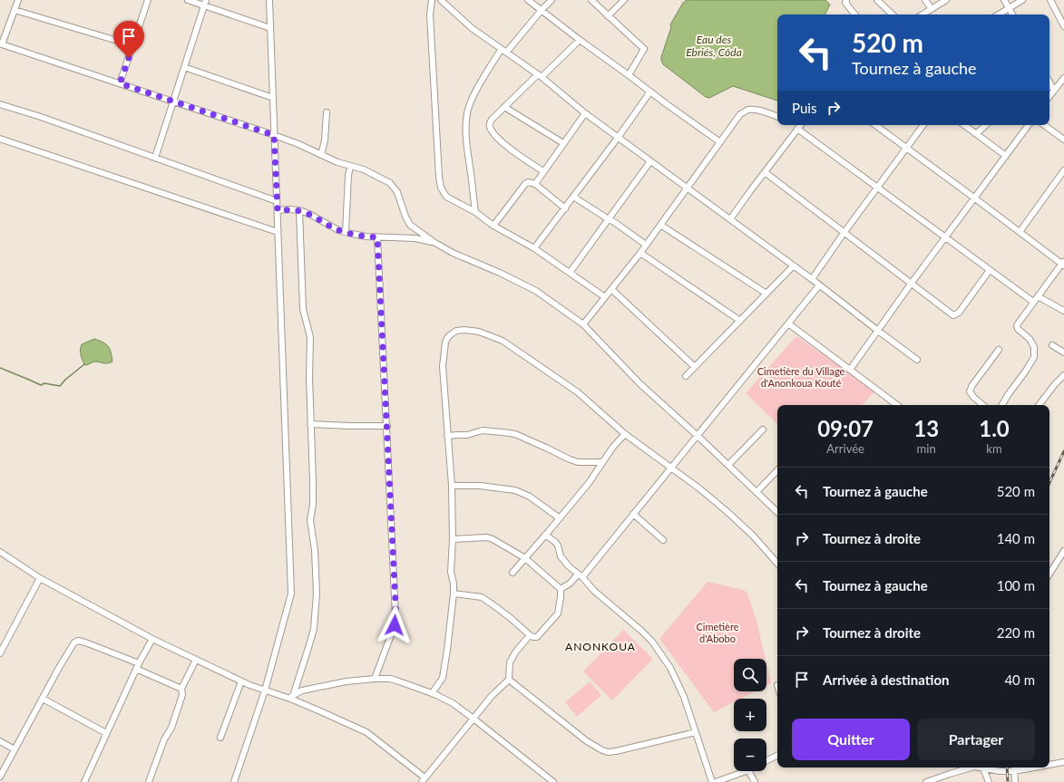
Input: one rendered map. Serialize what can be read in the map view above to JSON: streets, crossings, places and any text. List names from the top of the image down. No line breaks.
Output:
{"districts":["ANONKOUA"],"water":["Eau des Ebriés, Côda"],"parks":["Cimetière du Village d'Anonkoua Kouté","Cimetière d'Abobo"],"page":{"turn":["520 m","Tournez à gauche"],"then":"Puis","eta":["09:07","Arrivée","13","min","1.0","km"],"list":[{"name":"Tournez à gauche","value":"520 m"},{"name":"Tournez à droite","value":"140 m"},{"name":"Tournez à gauche","value":"100 m"},{"name":"Tournez à droite","value":"220 m"},{"name":"Arrivée à destination","value":"40 m"}],"map_buttons":["+","−"],"buttons":["Quitter","Partager"]}}
